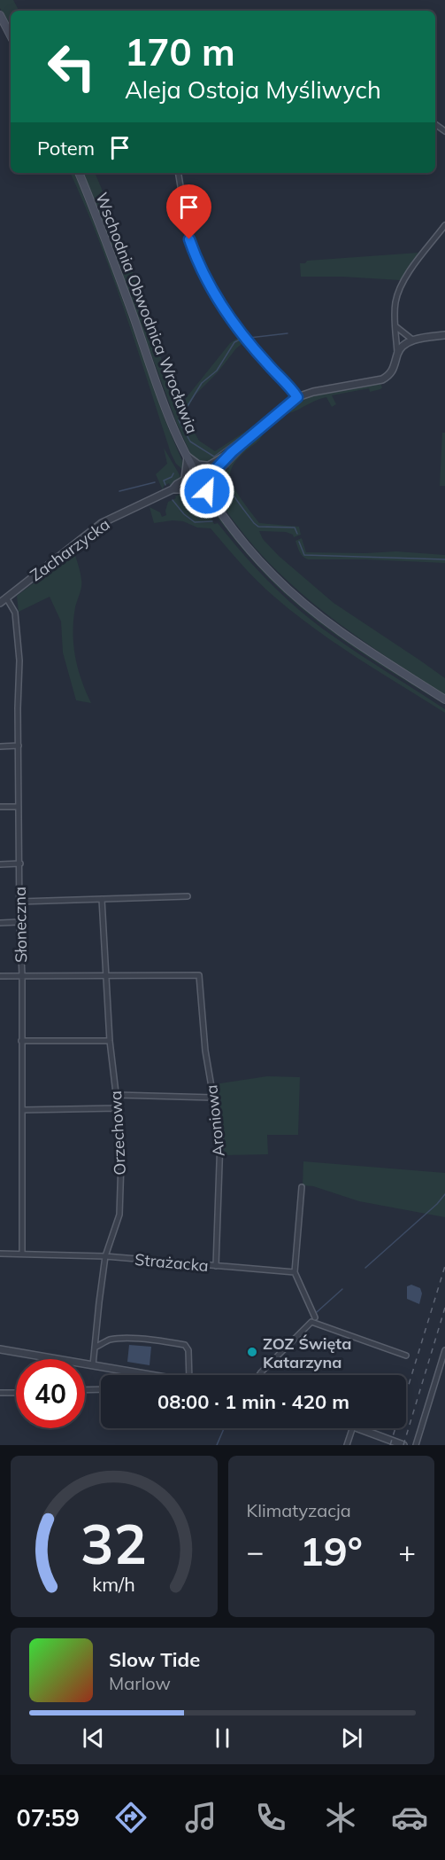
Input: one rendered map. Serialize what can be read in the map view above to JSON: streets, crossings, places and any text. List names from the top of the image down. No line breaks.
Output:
{"streets":{"main road":["Wschodnia Obwodnica Wrocławia"],"street":["Zacharzycka","Słoneczna","Aroniowa","Orzechowa","Strażacka"]},"crossings":[["Wschodnia Obwodnica Wrocławia","Zacharzycka"],["Zacharzycka","Słoneczna"],["Słoneczna","Strażacka"],["Aroniowa","Orzechowa"],["Aroniowa","Strażacka"],["Orzechowa","Strażacka"]],"places":["ZOZ Święta Katarzyna"],"page":{"turn":["170 m","Aleja Ostoja Myśliwych"],"then":"Potem","limit":"40","trip":"08:00 · 1 min · 420 m","tile":"Klimatyzacja","heat":["−","19°","+"],"song":["Slow Tide","Marlow"],"tabs":"07:59","gauge":["32","km/h"]}}
